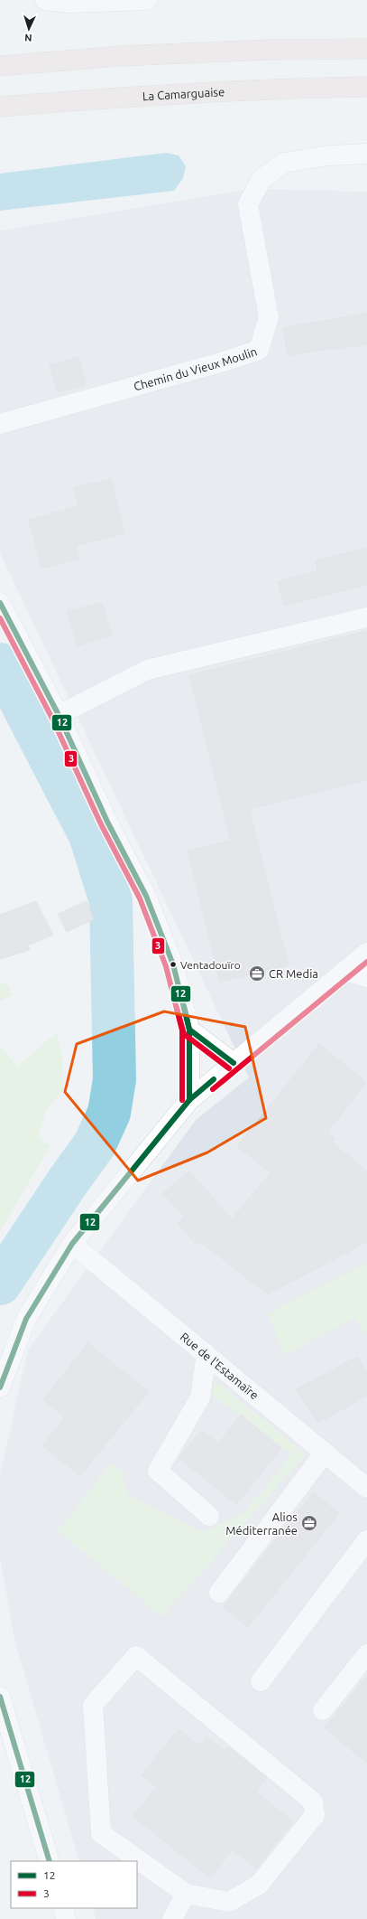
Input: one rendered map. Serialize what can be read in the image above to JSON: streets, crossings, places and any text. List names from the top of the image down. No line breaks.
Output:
{"streets":{"highway":["La Camarguaise"],"street":["Chemin du Vieux Moulin","Rue de l'Estamaïre"]},"places":{"other":["Ventadouïro"],"office":["CR Media","Alios Méditerranée"]},"lines":["transit line 12","transit line 3"],"legend":["12","3"],"north":"bottom"}
